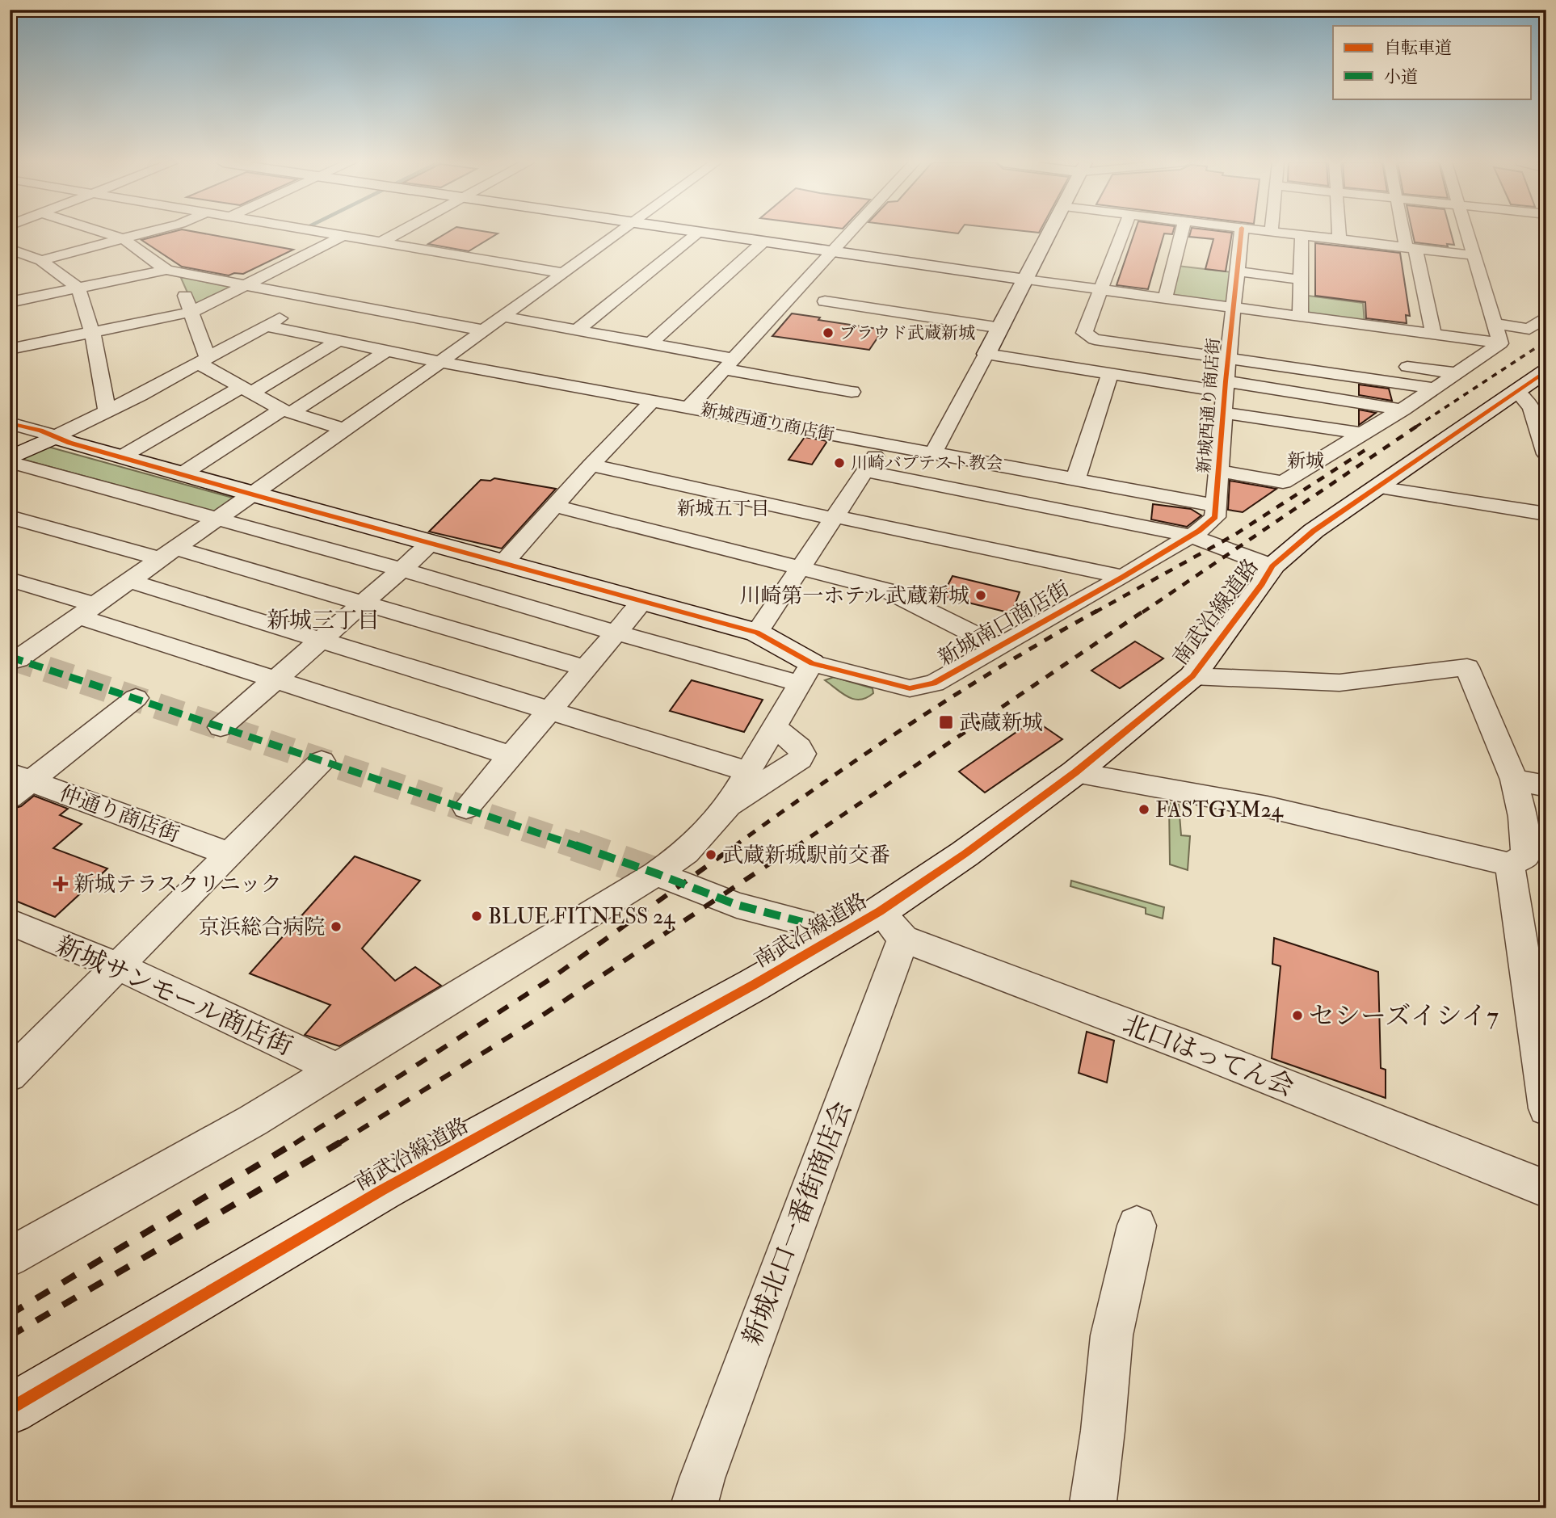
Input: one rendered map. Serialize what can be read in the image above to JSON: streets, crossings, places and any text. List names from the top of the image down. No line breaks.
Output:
{"streets":{"street":["新城西通り商店街","南武沿線道路","新城南口商店街","仲通り商店街","新城サンモール商店街","北口はってん会","新城北口一番街商店会"]},"crossings":[["新城西通り商店街","新城南口商店街"],["南武沿線道路","北口はってん会"],["南武沿線道路","新城北口一番街商店会"],["北口はってん会","新城北口一番街商店会"]],"districts":["新城","新城五丁目","新城三丁目"],"places":{"other":["ブラウド武蔵新城","川崎バプテスト教会","川崎第一ホテル武蔵新城","FASTGYM24","武蔵新城駅前交番","BLUE FITNESS 24","京浜総合病院","セシーズイシイ7"],"transit":["武蔵新城"],"health":["新城テラスクリニック"]},"legend":["自転車道","小道"]}
